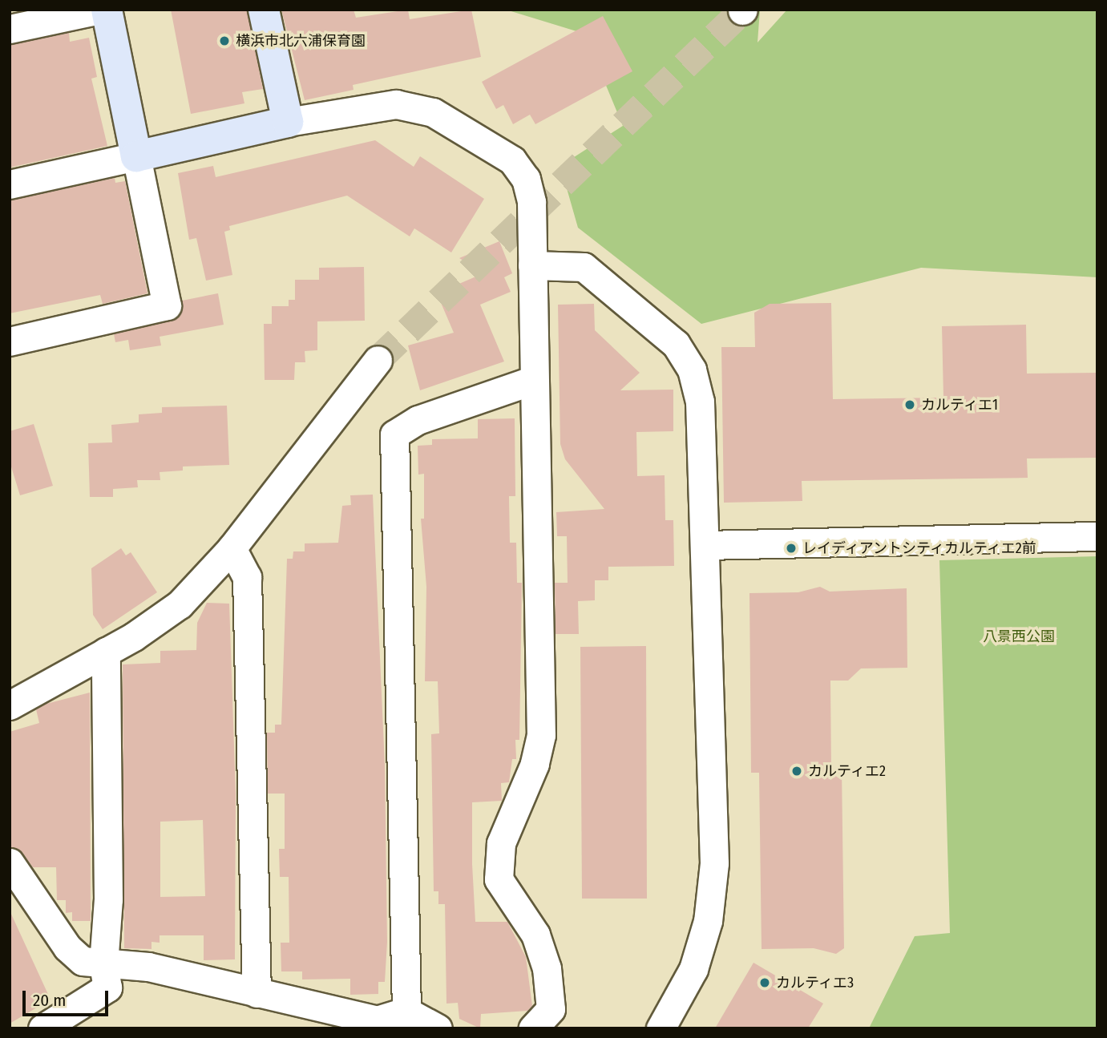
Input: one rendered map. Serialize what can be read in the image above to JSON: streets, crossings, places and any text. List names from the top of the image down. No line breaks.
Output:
{"parks":["八景西公園"],"places":["横浜市北六浦保育園","カルティエ1","レイディアントシティカルティエ2前","カルティエ2","カルティエ3"],"scale_bar":"20 m"}
